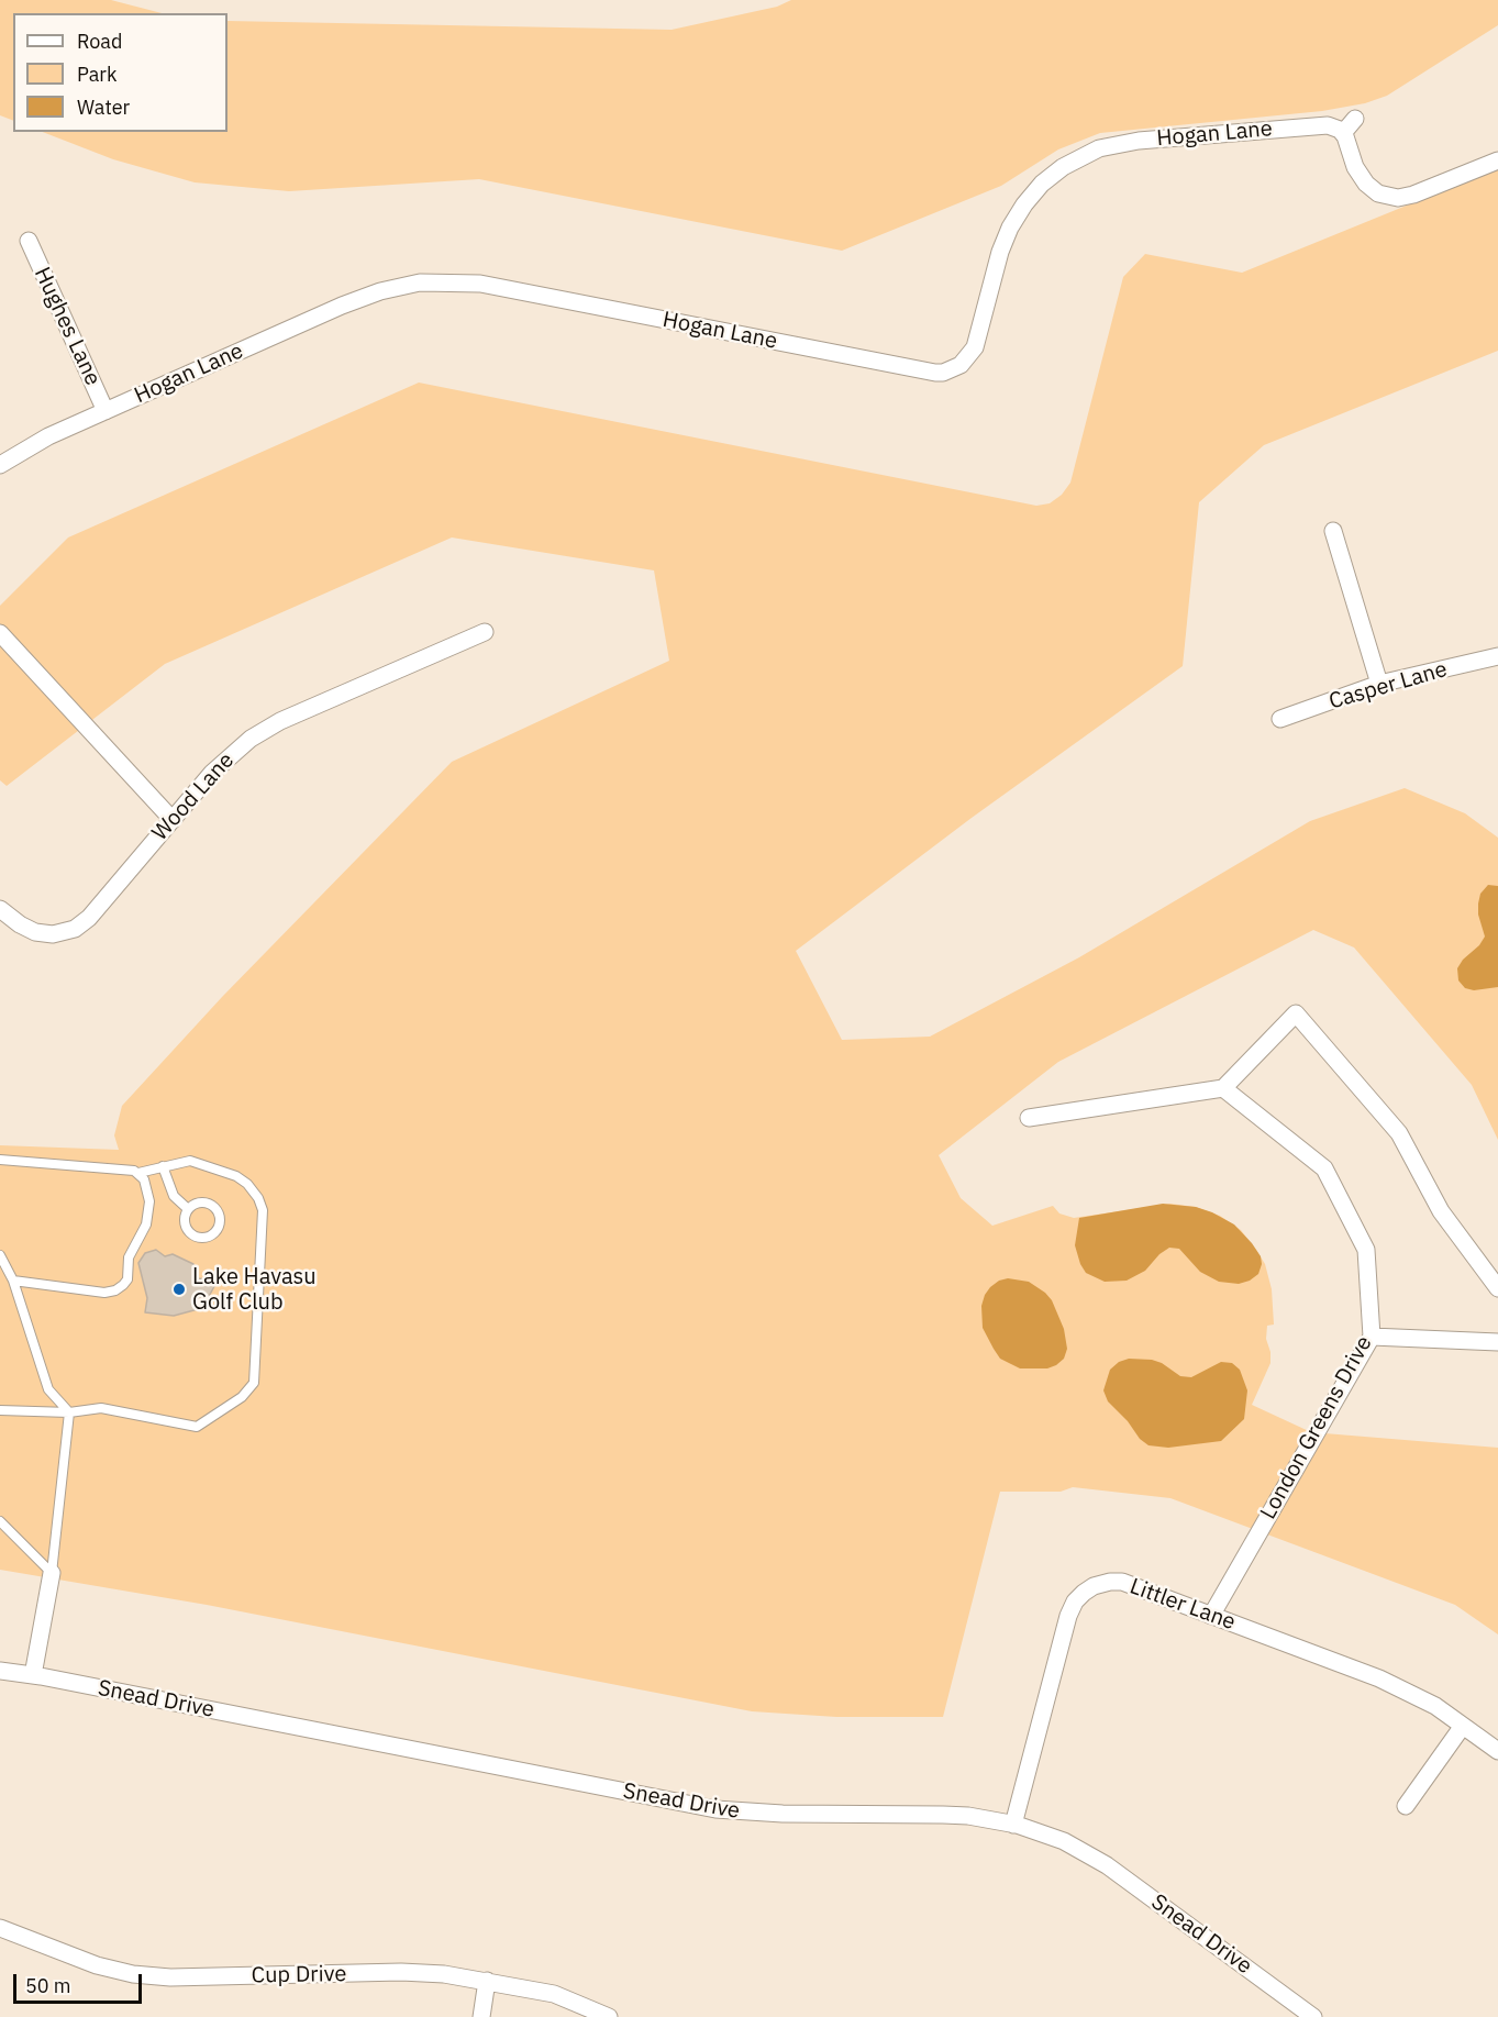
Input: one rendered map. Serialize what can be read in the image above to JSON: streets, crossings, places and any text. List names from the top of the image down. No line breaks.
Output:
{"streets":{"street":["Hogan Lane","Hughes Lane","Casper Lane","Wood Lane","London Greens Drive","Littler Lane","Snead Drive","Cup Drive"]},"crossings":[["Hogan Lane","Hughes Lane"],["London Greens Drive","Littler Lane"],["Littler Lane","Snead Drive"]],"places":["Lake Havasu Golf Club"],"legend":["Road","Park","Water"],"scale_bar":"50 m"}
